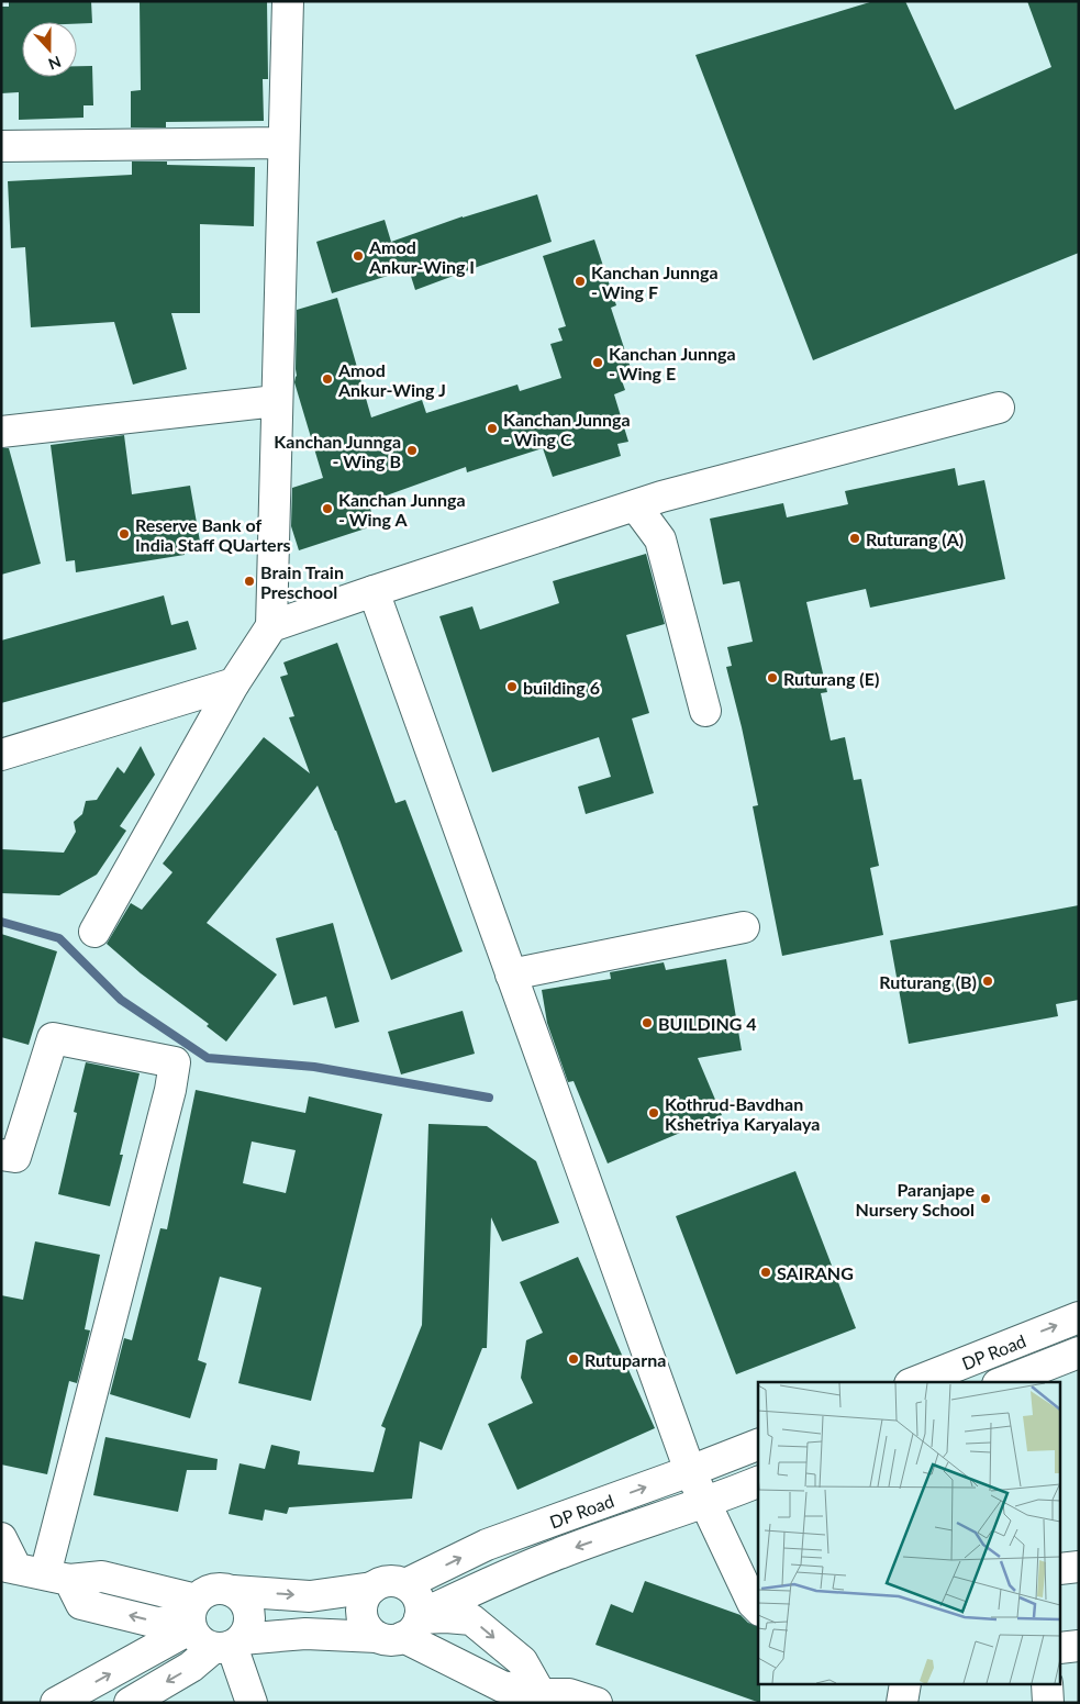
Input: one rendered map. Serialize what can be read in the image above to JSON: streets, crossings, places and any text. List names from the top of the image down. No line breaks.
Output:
{"streets":{"street":["DP Road"]},"places":["Amod Ankur-Wing I","Kanchan Junnga - Wing F","Kanchan Junnga - Wing E","Amod Ankur-Wing J","Kanchan Junnga - Wing C","Kanchan Junnga - Wing B","Kanchan Junnga - Wing A","Reserve Bank of India Staff QUarters","Ruturang (A)","Brain Train Preschool","Ruturang (E)","building 6","Ruturang (B)","BUILDING 4","Kothrud-Bavdhan Kshetriya Karyalaya","Paranjape Nursery School","SAIRANG","Rutuparna"],"north":"bottom"}
